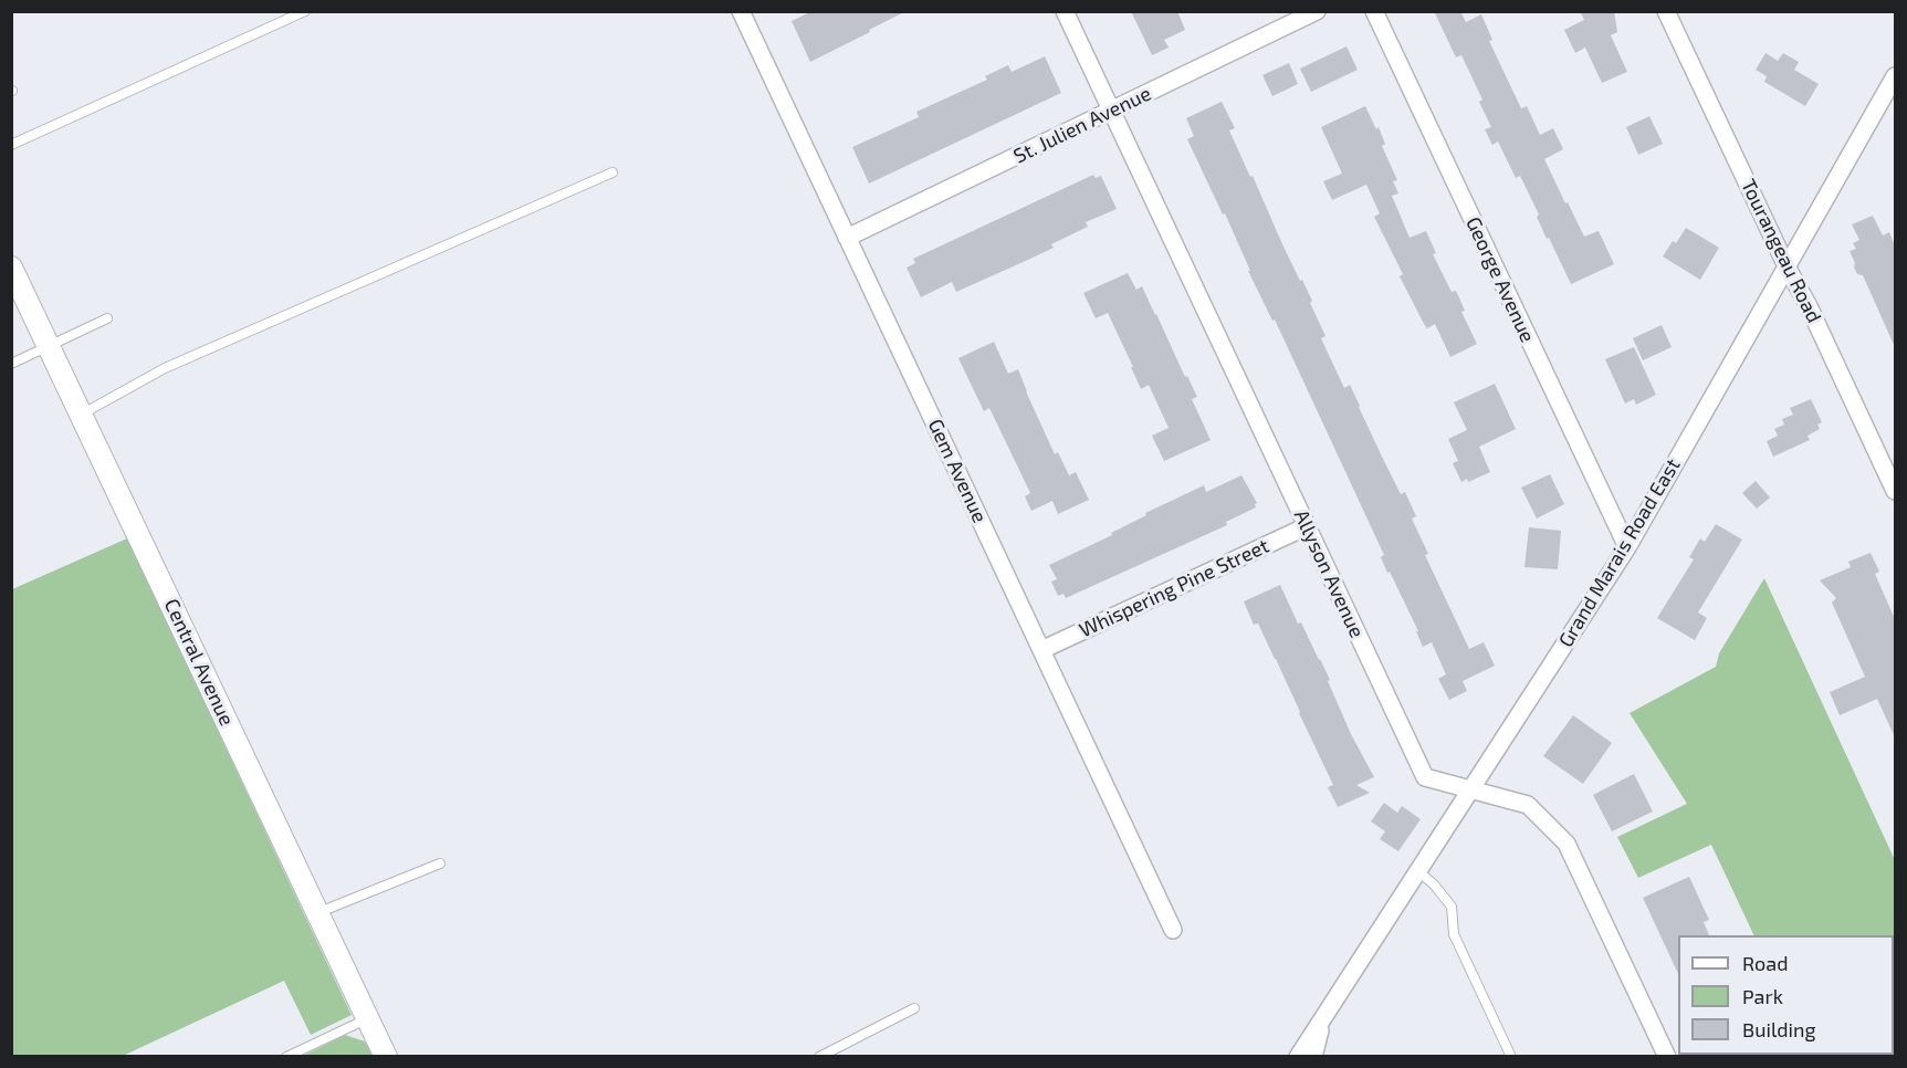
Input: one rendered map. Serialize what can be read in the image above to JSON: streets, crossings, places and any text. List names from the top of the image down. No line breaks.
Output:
{"streets":{"street":["St. Julien Avenue","Tourangeau Road","George Avenue","Gem Avenue","Grand Marais Road East","Allyson Avenue","Whispering Pine Street","Central Avenue"]},"crossings":[["St. Julien Avenue","Gem Avenue"],["St. Julien Avenue","Allyson Avenue"],["Tourangeau Road","Grand Marais Road East"],["George Avenue","Grand Marais Road East"],["Gem Avenue","Whispering Pine Street"],["Grand Marais Road East","Allyson Avenue"],["Allyson Avenue","Whispering Pine Street"]],"legend":["Road","Park","Building"]}
